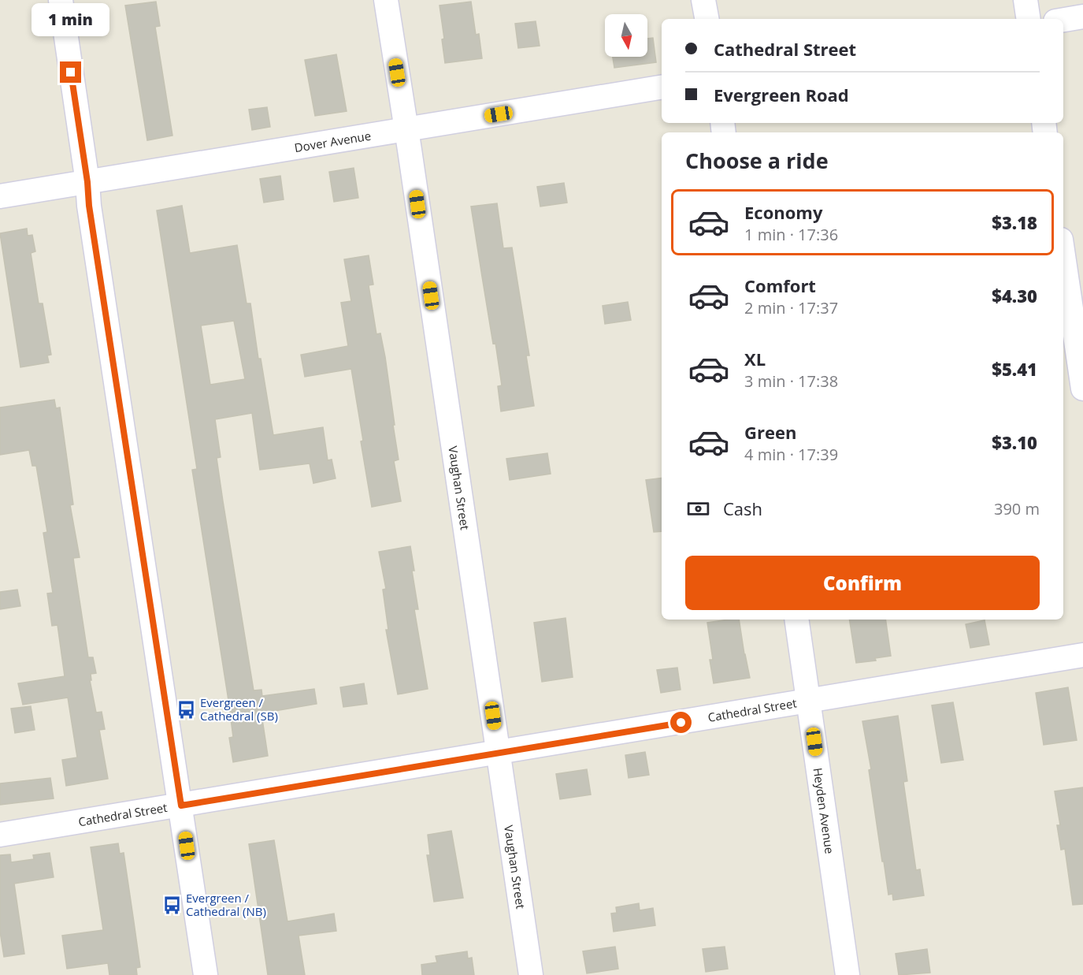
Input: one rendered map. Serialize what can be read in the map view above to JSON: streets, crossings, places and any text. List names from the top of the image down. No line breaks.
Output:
{"streets":{"street":["Dover Avenue","Vaughan Street","Cathedral Street","Heyden Avenue"]},"crossings":[["Dover Avenue","Vaughan Street"],["Vaughan Street","Cathedral Street"],["Cathedral Street","Heyden Avenue"]],"places":{"bus stop":["Evergreen / Cathedral (SB)","Evergreen / Cathedral (NB)"]},"north":"bottom","page":{"bubble":"1 min","banner":["Cathedral Street","Evergreen Road"],"heading":"Choose a ride","list":[{"name":"Economy","note":"1 min · 17:36","value":"$3.18"},{"name":"Comfort","note":"2 min · 17:37","value":"$4.30"},{"name":"XL","note":"3 min · 17:38","value":"$5.41"},{"name":"Green","note":"4 min · 17:39","value":"$3.10"}],"pay":["Cash","390 m"],"buttons":"Confirm"}}
